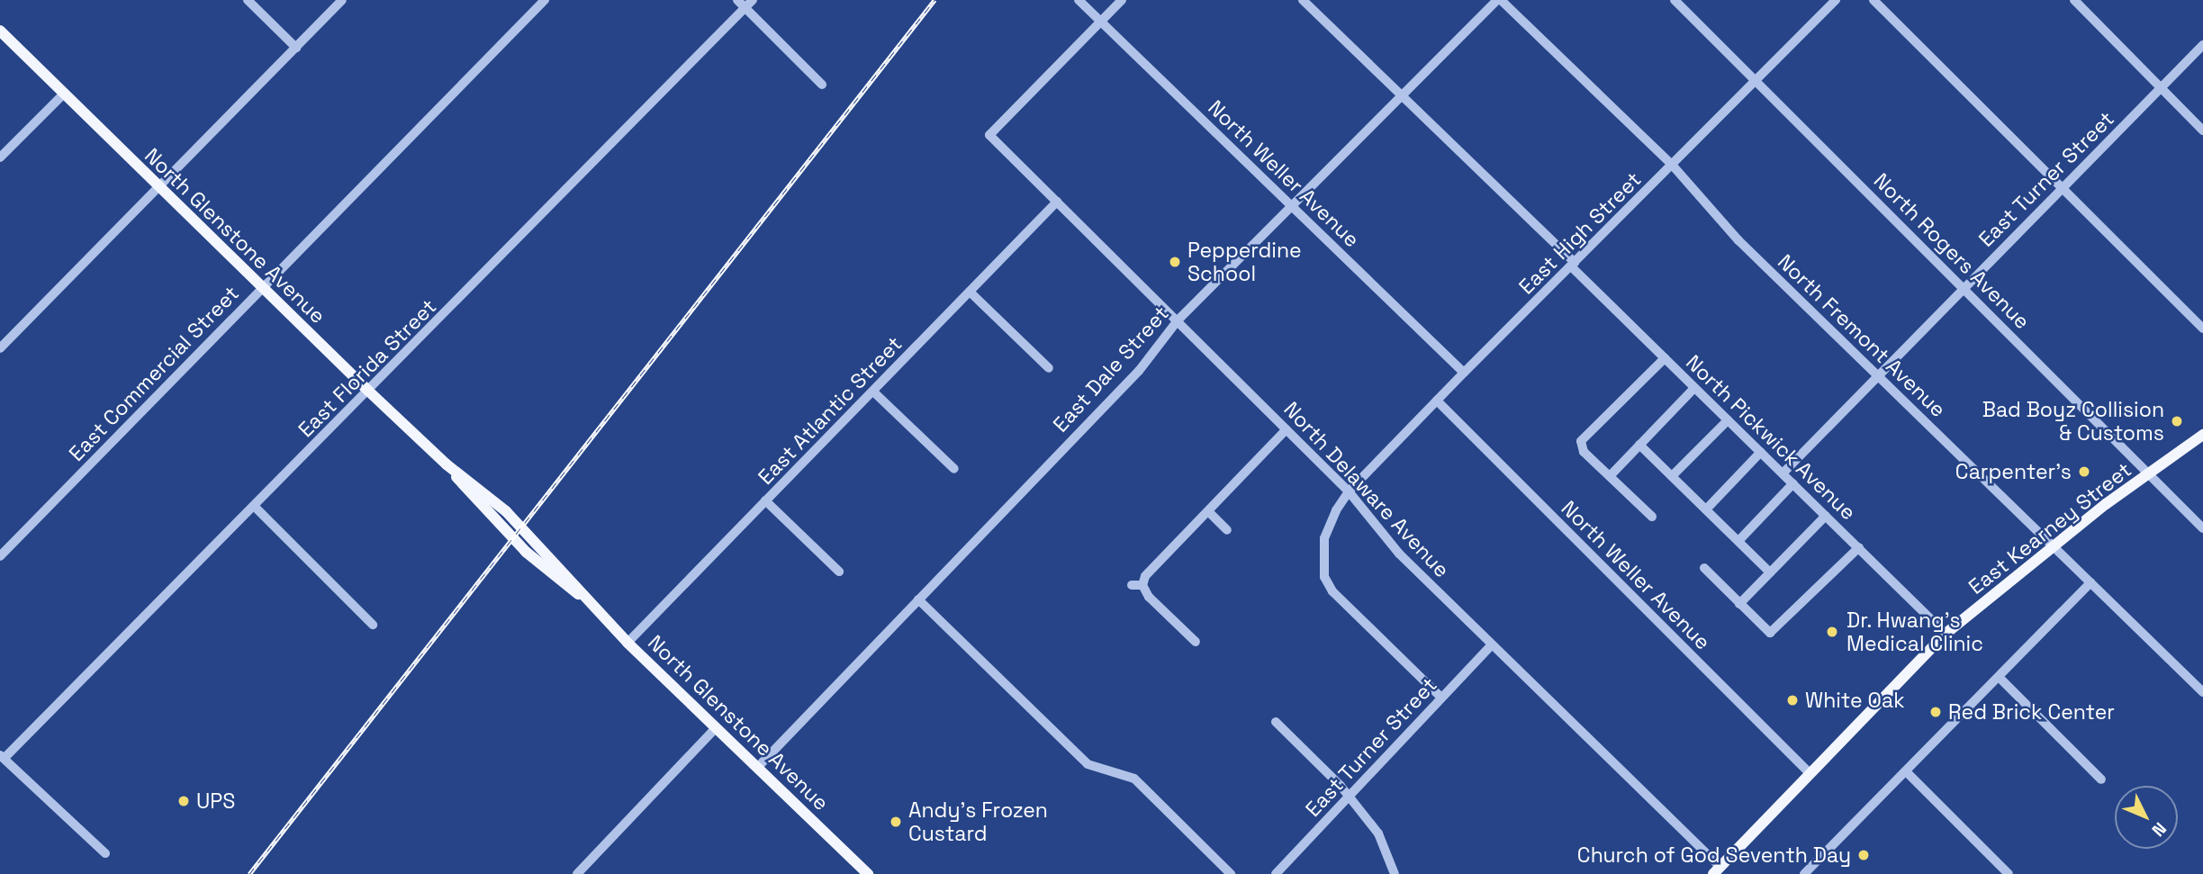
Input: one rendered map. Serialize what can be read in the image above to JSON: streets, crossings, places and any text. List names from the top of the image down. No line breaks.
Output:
{"streets":{"main road":["North Glenstone Avenue","East Kearney Street"],"street":["North Weller Avenue","East Turner Street","East High Street","North Rogers Avenue","North Fremont Avenue","East Florida Street","East Dale Street","East Commercial Street","East Atlantic Street","North Pickwick Avenue","North Delaware Avenue"]},"crossings":[["North Weller Avenue","East High Street"],["North Weller Avenue","East Dale Street"],["North Weller Avenue","North Delaware Avenue"],["North Weller Avenue","East Kearney Street"],["East Turner Street","East High Street"],["East Turner Street","North Rogers Avenue"],["East Turner Street","North Fremont Avenue"],["East Turner Street","North Pickwick Avenue"],["East Turner Street","North Delaware Avenue"],["East High Street","North Rogers Avenue"],["East High Street","North Fremont Avenue"],["East High Street","North Pickwick Avenue"],["East High Street","North Delaware Avenue"],["North Glenstone Avenue","East Florida Street"],["North Glenstone Avenue","East Dale Street"],["North Glenstone Avenue","East Commercial Street"],["North Glenstone Avenue","East Atlantic Street"],["North Rogers Avenue","East Kearney Street"],["North Fremont Avenue","East Dale Street"],["North Fremont Avenue","East Kearney Street"],["East Dale Street","North Pickwick Avenue"],["East Dale Street","North Delaware Avenue"],["East Atlantic Street","North Delaware Avenue"],["North Pickwick Avenue","East Kearney Street"],["North Delaware Avenue","East Kearney Street"]],"places":["Pepperdine School","Bad Boyz Collision & Customs","Carpenter's","Dr. Hwang's Medical Clinic","White Oak","Red Brick Center","UPS","Andy's Frozen Custard","Church of God Seventh Day"],"north":"bottom right"}
